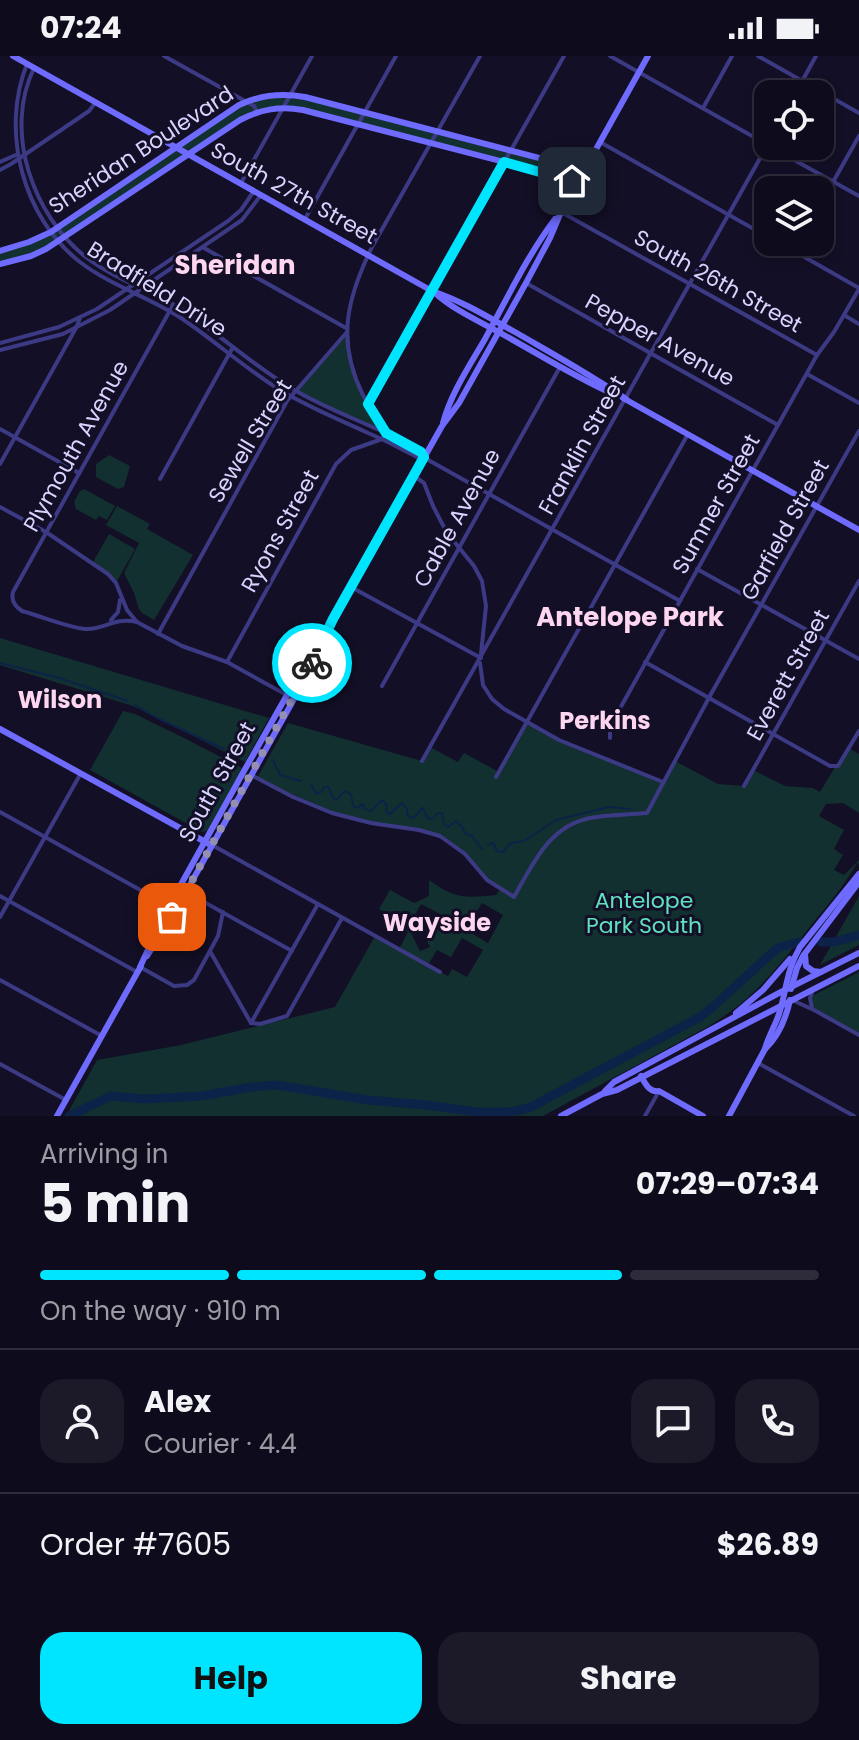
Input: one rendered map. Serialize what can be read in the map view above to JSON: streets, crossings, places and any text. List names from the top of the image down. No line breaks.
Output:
{"streets":{"main road":["Sheridan Boulevard","South 27th Street","South Street"],"street":["South 26th Street","Bradfield Drive","Pepper Avenue","Sewell Street","Franklin Street","Plymouth Avenue","Sumner Street","Cable Avenue","Garfield Street","Ryons Street","Everett Street"]},"crossings":[["Sheridan Boulevard","South 27th Street"],["Sheridan Boulevard","Bradfield Drive"],["Sheridan Boulevard","South Street"],["South 27th Street","Bradfield Drive"],["South 27th Street","Franklin Street"],["South 27th Street","Sumner Street"],["South 27th Street","Cable Avenue"],["South 27th Street","Garfield Street"],["South 27th Street","South Street"],["South 26th Street","Franklin Street"],["South 26th Street","Sumner Street"],["South 26th Street","South Street"],["Bradfield Drive","Sewell Street"],["Bradfield Drive","Plymouth Avenue"],["Bradfield Drive","Ryons Street"],["Bradfield Drive","South Street"],["Pepper Avenue","Franklin Street"],["Pepper Avenue","Sumner Street"],["Pepper Avenue","South Street"],["Garfield Street","South Street"]],"districts":["Sheridan","Antelope Park","Wilson","Perkins","Wayside"],"parks":["Antelope Park South"],"page":{"status":"07:24","heading":["5 min","Arriving in","07:29–07:34"],"panel":["Alex","Courier · 4.4","Order #7605","$26.89"],"bar":"On the way · 910 m","buttons":["Help","Share"]}}
